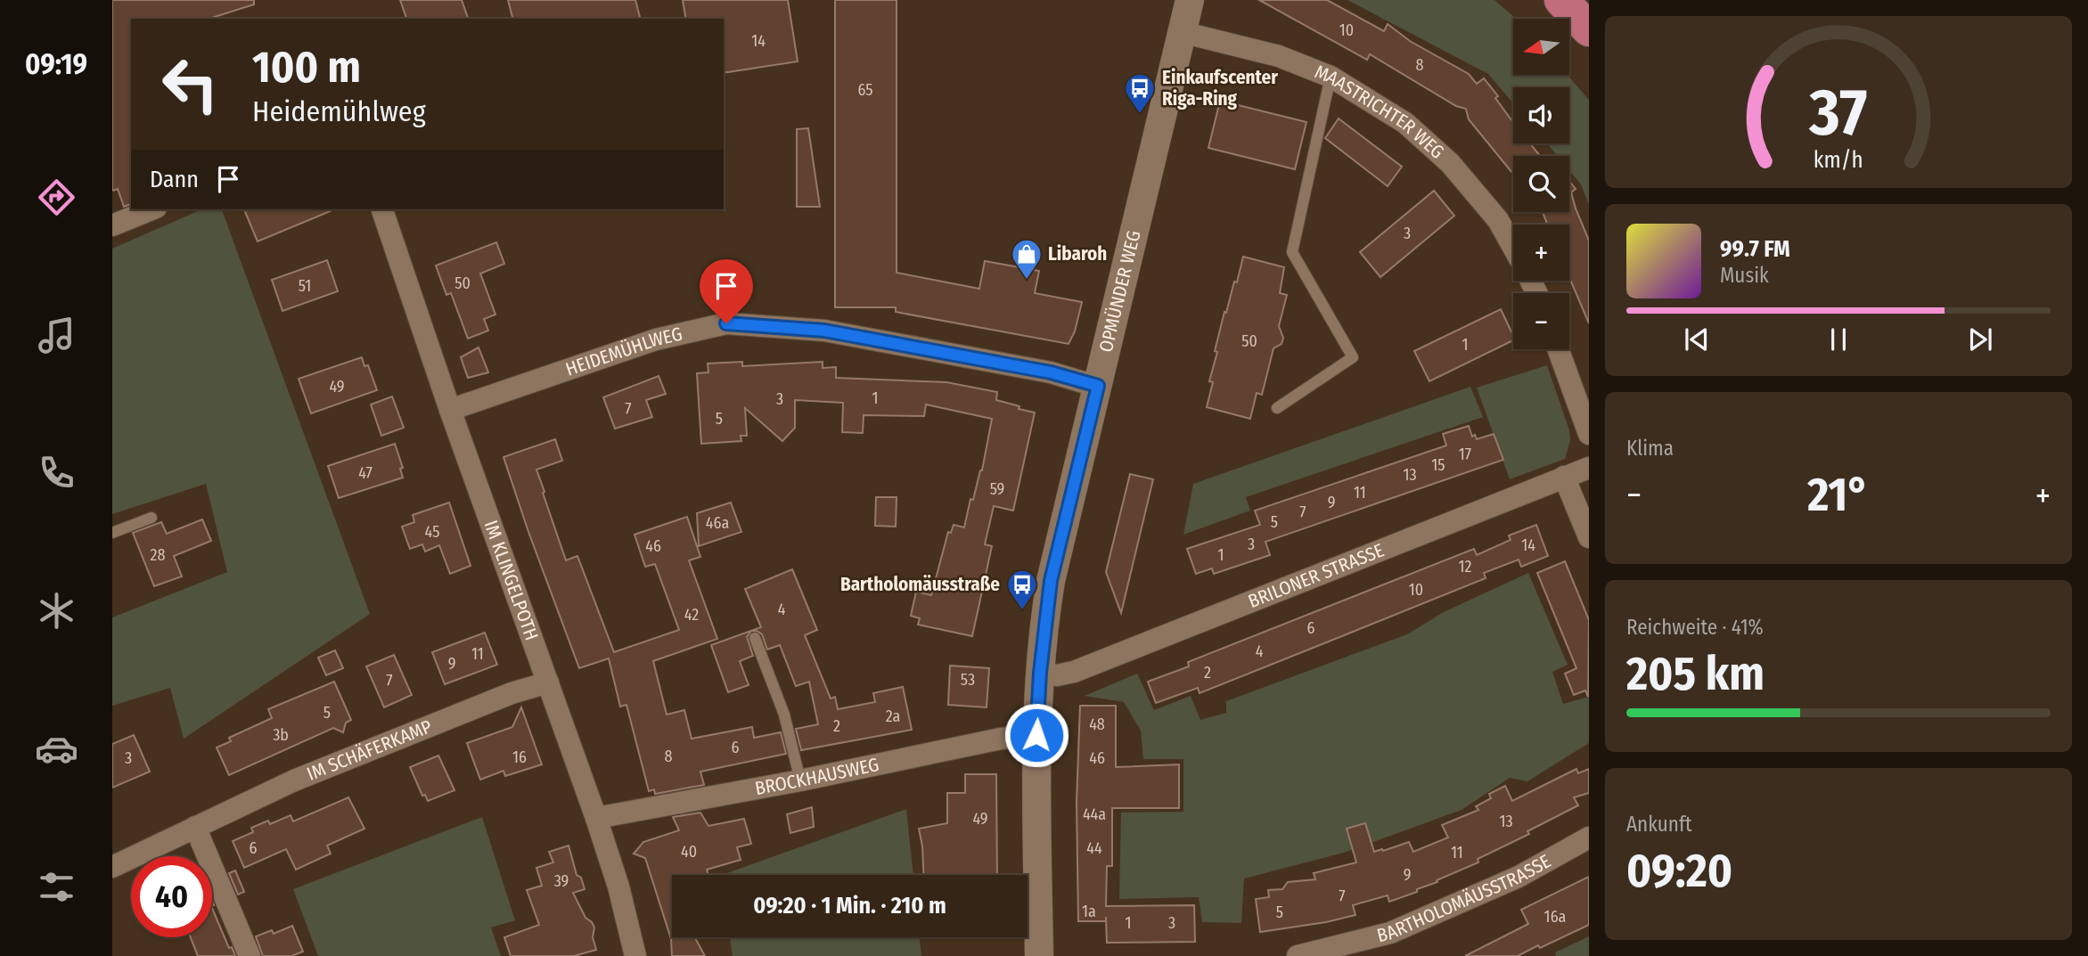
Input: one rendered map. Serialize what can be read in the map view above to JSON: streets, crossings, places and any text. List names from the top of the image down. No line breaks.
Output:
{"streets":{"street":["MAASTRICHTER WEG","OPMÜNDER WEG","HEIDEMÜHLWEG","BRILONER STRASSE","IM KLINGELPOTH","IM SCHÄFERKAMP","BROCKHAUSWEG","BARTHOLOMÄUSSTRASSE"]},"crossings":[["MAASTRICHTER WEG","OPMÜNDER WEG"],["OPMÜNDER WEG","HEIDEMÜHLWEG"],["OPMÜNDER WEG","BRILONER STRASSE"],["OPMÜNDER WEG","BROCKHAUSWEG"],["HEIDEMÜHLWEG","IM KLINGELPOTH"],["IM KLINGELPOTH","IM SCHÄFERKAMP"],["IM KLINGELPOTH","BROCKHAUSWEG"]],"places":{"bus stop":["Einkaufscenter Riga-Ring","Bartholomäusstraße"],"shop":["Libaroh"]},"house_numbers":["10","14","8","65","3","50","51","50","1","49","1","3","7","5","17","15","47","13","59","11","9","7","5","46a","45","3","14","46","28","1","12","10","4","42","6","4","11","9","2","53","7","5","2a","48","2","3b","6","8","16","3","46","44a","49","13","6","44","40","11","9","39","7","1a","5","16a","1","3"],"north":"left","page":{"tabs":"09:19","map_buttons":["+","−"],"turn":["100 m","Heidemühlweg"],"then":"Dann","song":["99.7 FM","Musik"],"tile":["Klima",["Reichweite · 41%","205 km"],["Ankunft","09:20"]],"heat":["−","21°","+"],"limit":"40","trip":"09:20 · 1 Min. · 210 m","gauge":["37","km/h"]}}
